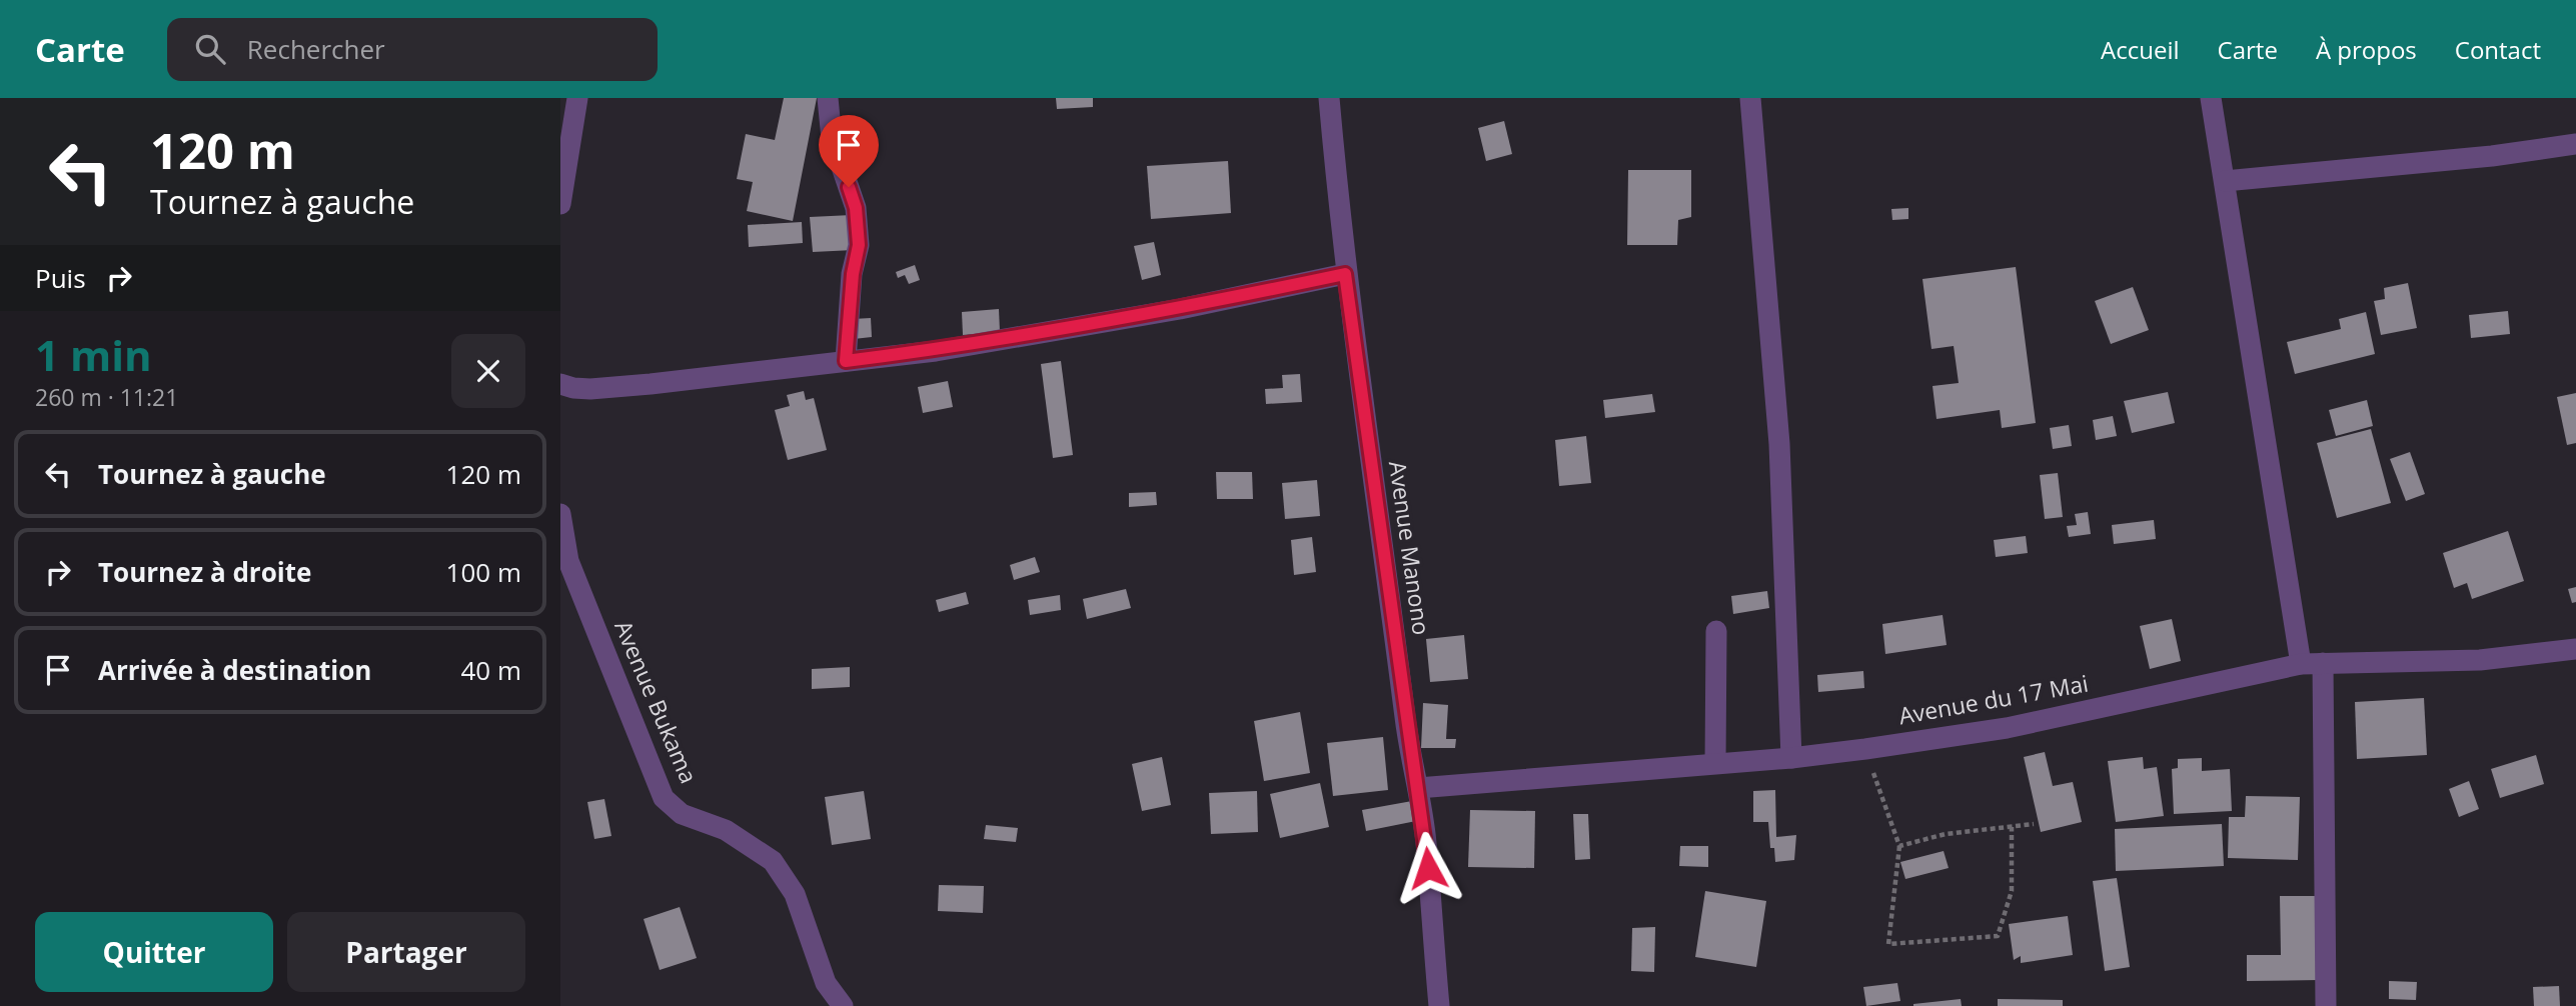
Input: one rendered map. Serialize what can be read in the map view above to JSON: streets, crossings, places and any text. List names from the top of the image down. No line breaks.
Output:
{"streets":{"street":["Avenue Manono","Avenue du 17 Mai","Avenue Bukama"]},"crossings":[["Avenue Manono","Avenue du 17 Mai"]],"page":{"header":"Carte","search":"Rechercher","nav":["Accueil","Carte","À propos","Contact"],"turn":["120 m","Tournez à gauche"],"then":"Puis","heading":["1 min","260 m · 11:21"],"list":[{"name":"Tournez à gauche","value":"120 m"},{"name":"Tournez à droite","value":"100 m"},{"name":"Arrivée à destination","value":"40 m"}],"buttons":["Quitter","Partager"]}}
